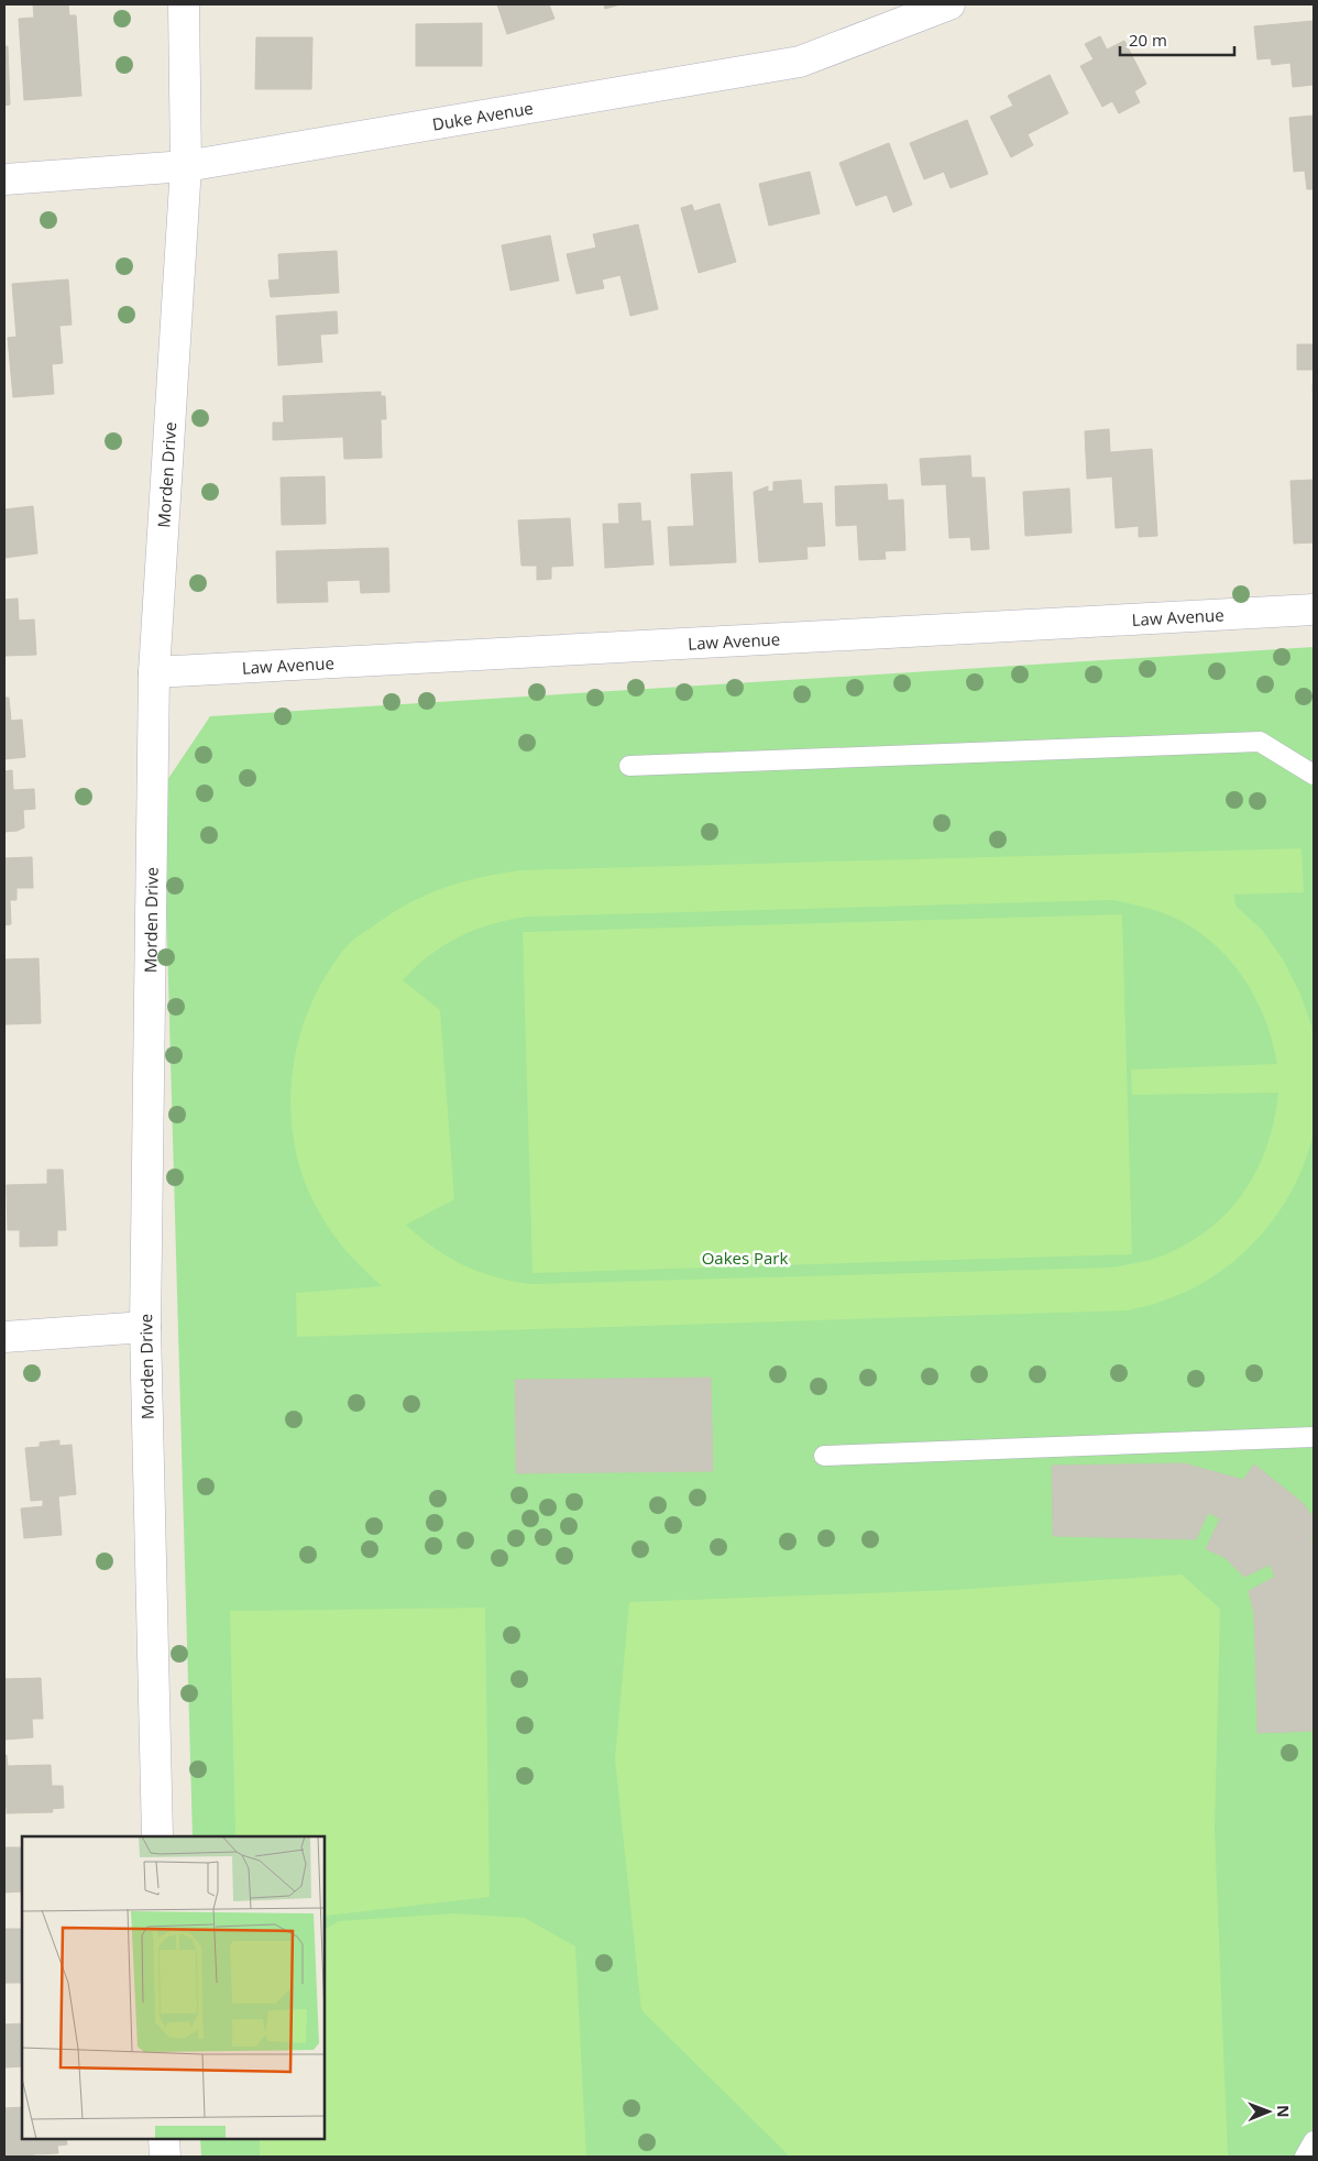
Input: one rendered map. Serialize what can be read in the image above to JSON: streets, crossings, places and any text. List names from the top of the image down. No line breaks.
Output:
{"streets":{"street":["Duke Avenue","Morden Drive","Law Avenue"]},"crossings":[["Duke Avenue","Morden Drive"],["Morden Drive","Law Avenue"]],"parks":["Oakes Park"],"scale_bar":"20 m","north":"right"}
